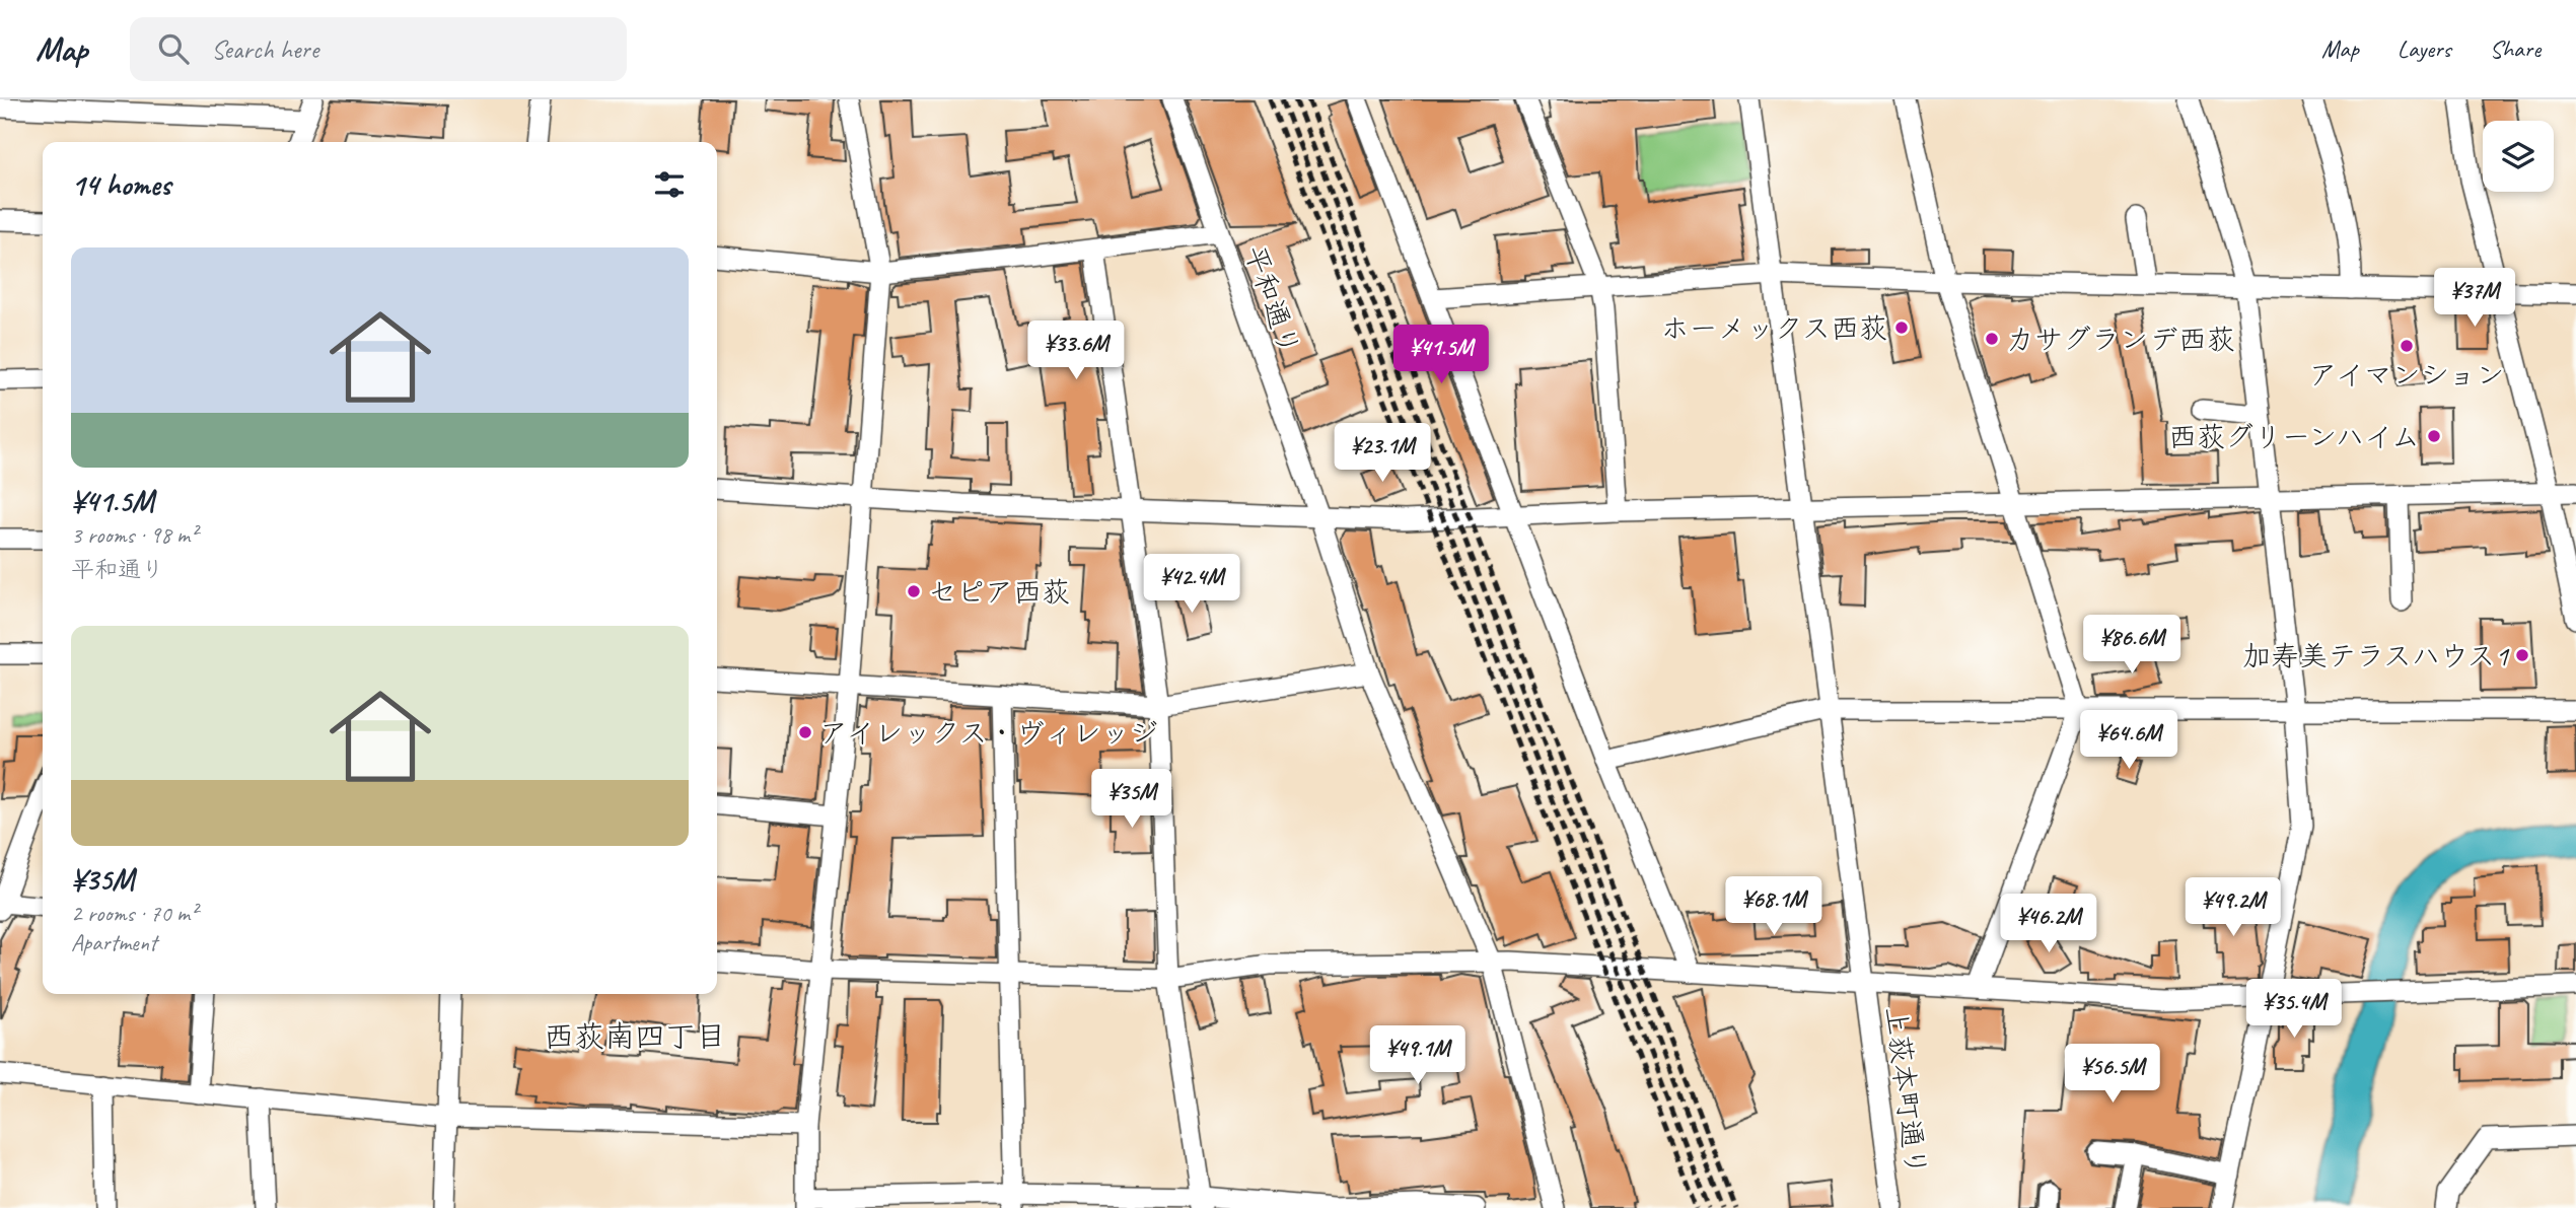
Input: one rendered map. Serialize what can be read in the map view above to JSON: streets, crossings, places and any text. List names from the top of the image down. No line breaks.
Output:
{"streets":{"street":["平和通り","上荻本町通り"]},"districts":["西荻南四丁目"],"places":["ホーメックス西荻","カサグランデ西荻","アイマンション","西荻グリーンハイム","セピア西荻","加寿美テラスハウス1","アイレックス・ヴィレッジ"],"page":{"header":"Map","search":"Search here","nav":["Map","Layers","Share"],"heading":"14 homes","list":[{"name":"¥41.5M","note":"3 rooms · 98 m² · 平和通り"},{"name":"¥35M","note":"2 rooms · 70 m² · Apartment"}],"price":["¥37M","¥33.6M","¥41.5M","¥23.1M","¥42.4M","¥86.6M","¥64.6M","¥35M","¥68.1M","¥49.2M","¥46.2M","¥35.4M","¥49.1M","¥56.5M"]}}
